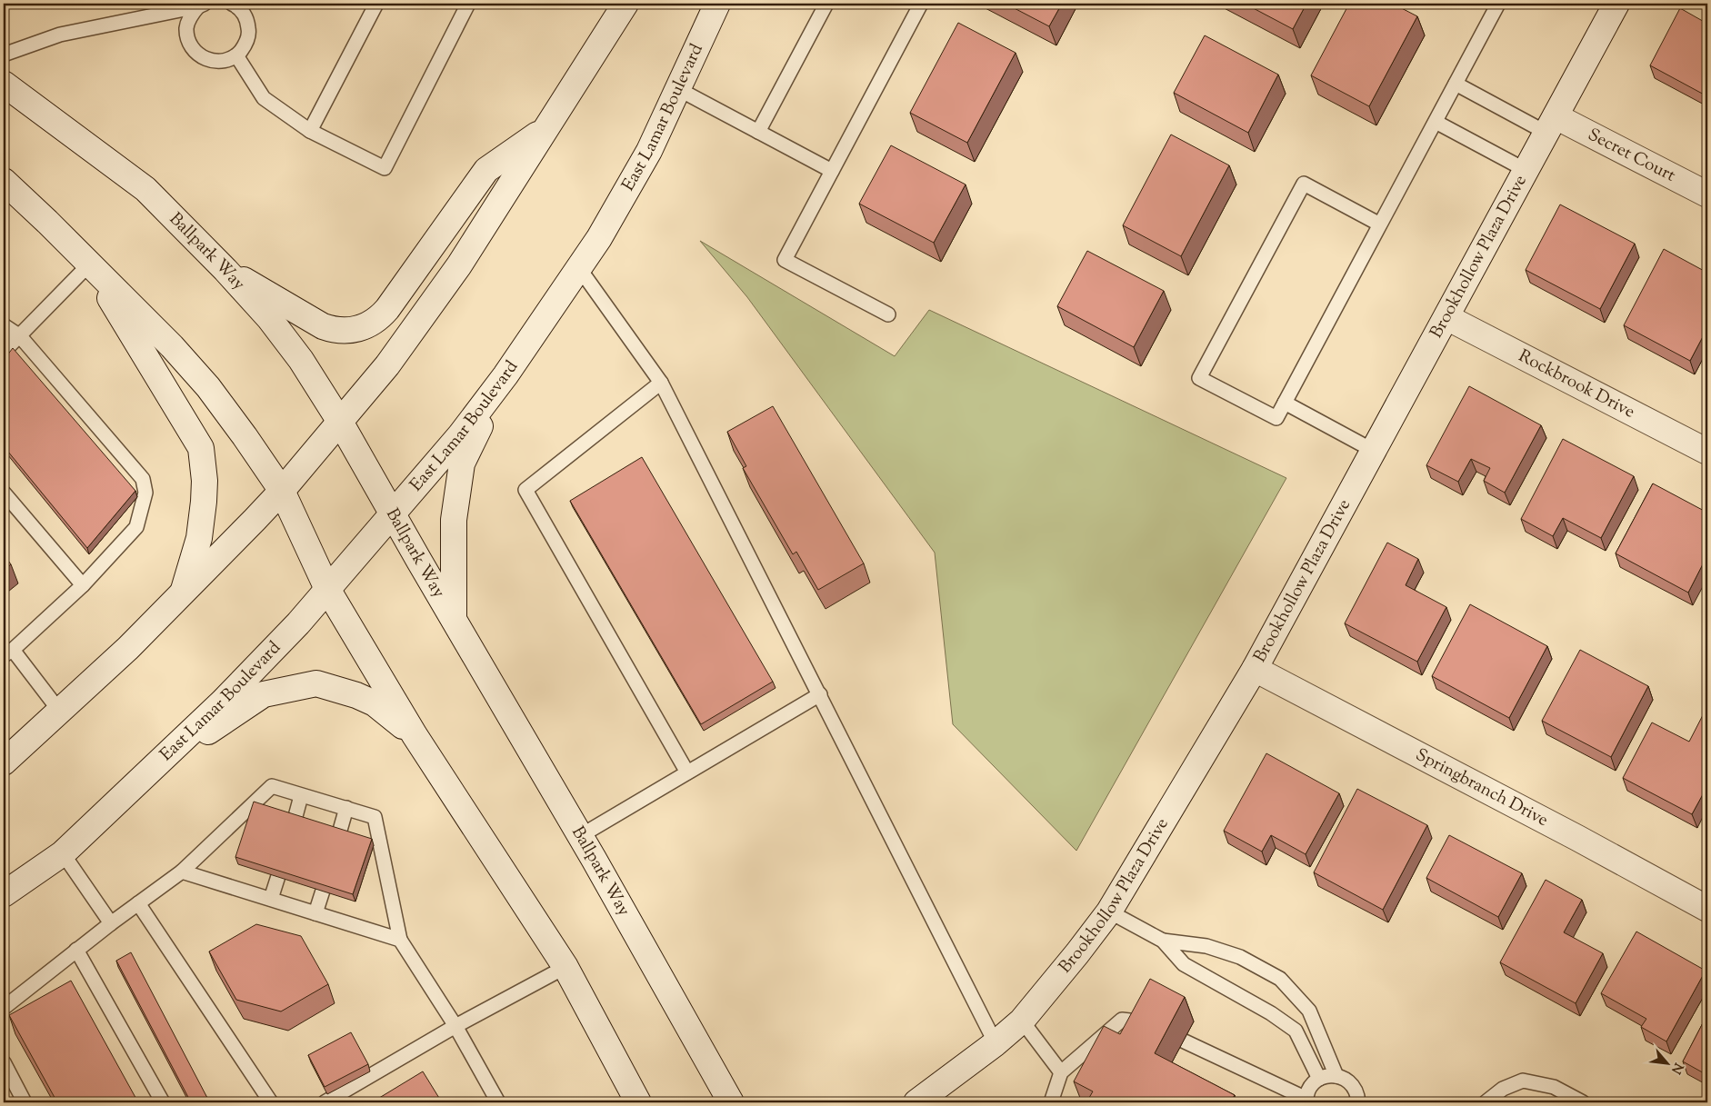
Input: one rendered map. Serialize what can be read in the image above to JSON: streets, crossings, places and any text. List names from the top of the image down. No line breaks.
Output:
{"streets":{"main road":["East Lamar Boulevard","Secret Court","Ballpark Way","Brookhollow Plaza Drive","Rockbrook Drive","Springbranch Drive"]},"crossings":[["East Lamar Boulevard","Ballpark Way"],["Secret Court","Brookhollow Plaza Drive"],["Brookhollow Plaza Drive","Rockbrook Drive"],["Brookhollow Plaza Drive","Springbranch Drive"]],"north":"bottom right"}
